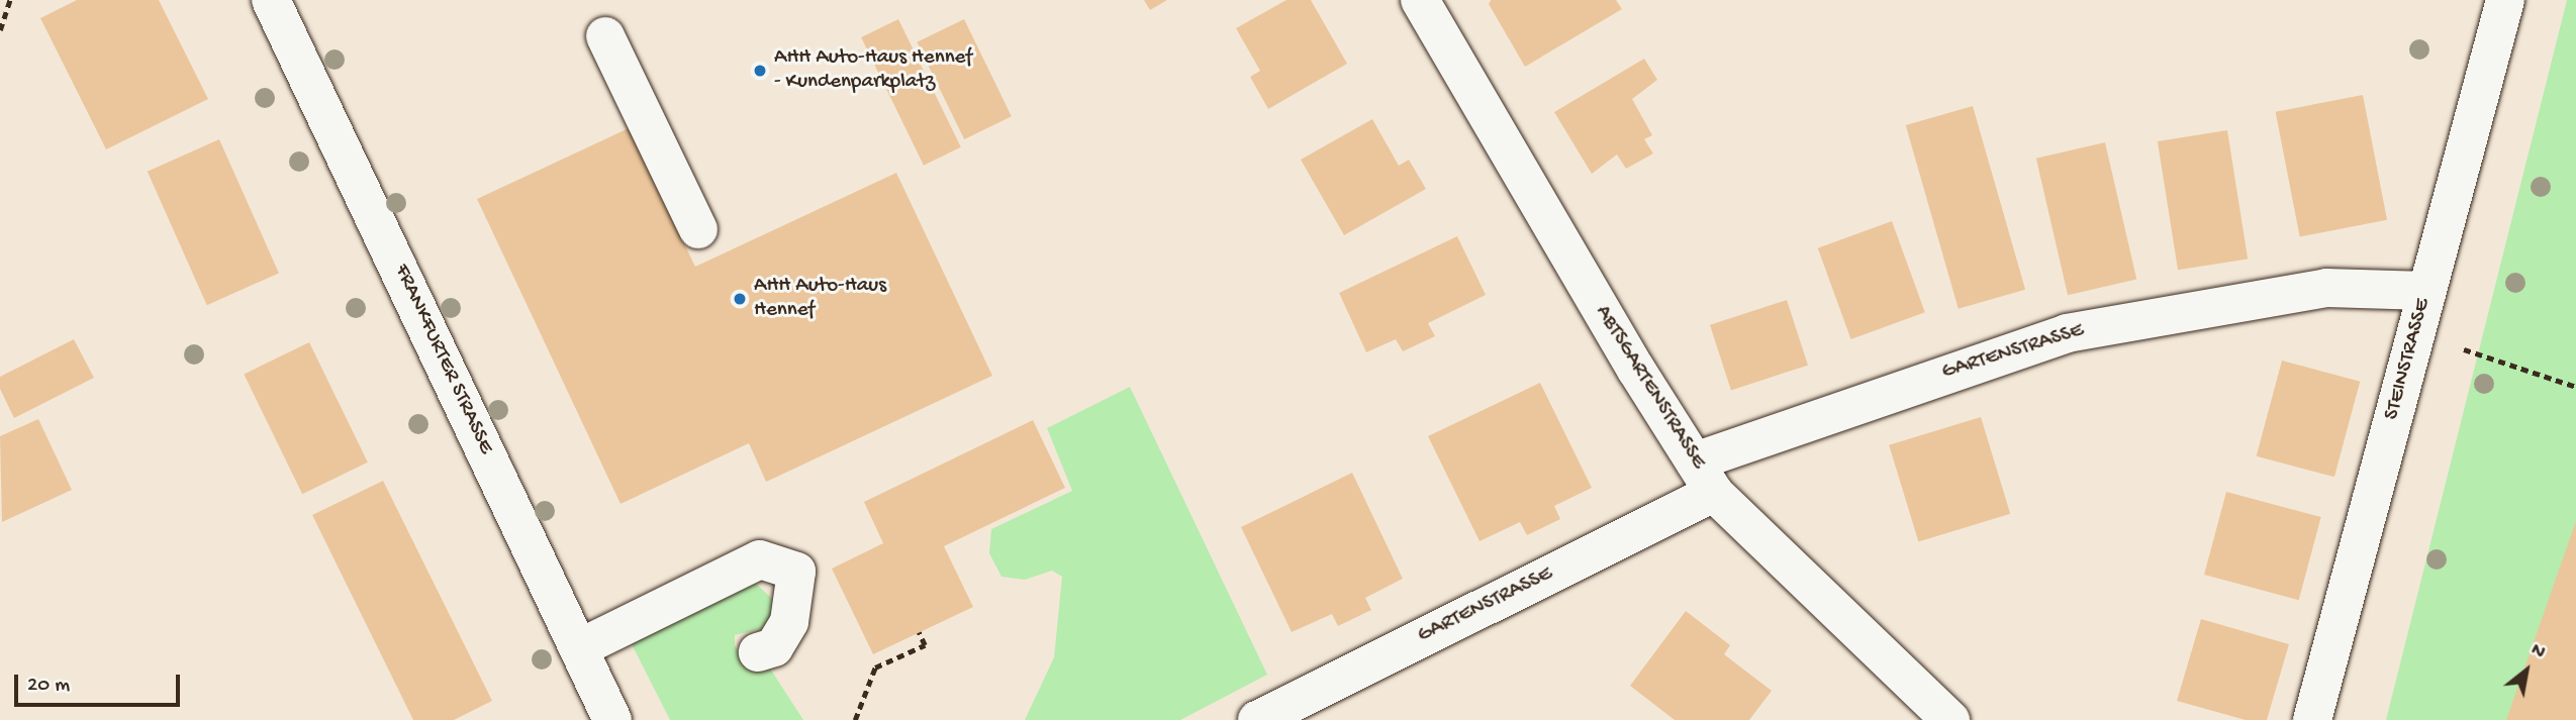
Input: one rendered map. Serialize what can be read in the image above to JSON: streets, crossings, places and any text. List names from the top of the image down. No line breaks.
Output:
{"streets":{"street":["GARTENSTRASSE","FRANKFURTER STRASSE","STEINSTRASSE","ABTSGARTENSTRASSE"]},"crossings":[["GARTENSTRASSE","STEINSTRASSE"],["GARTENSTRASSE","ABTSGARTENSTRASSE"]],"places":["AHH Auto-Haus Hennef - Kundenparkplatz","AHH Auto-Haus Hennef"],"scale_bar":"20 m","north":"top right"}
